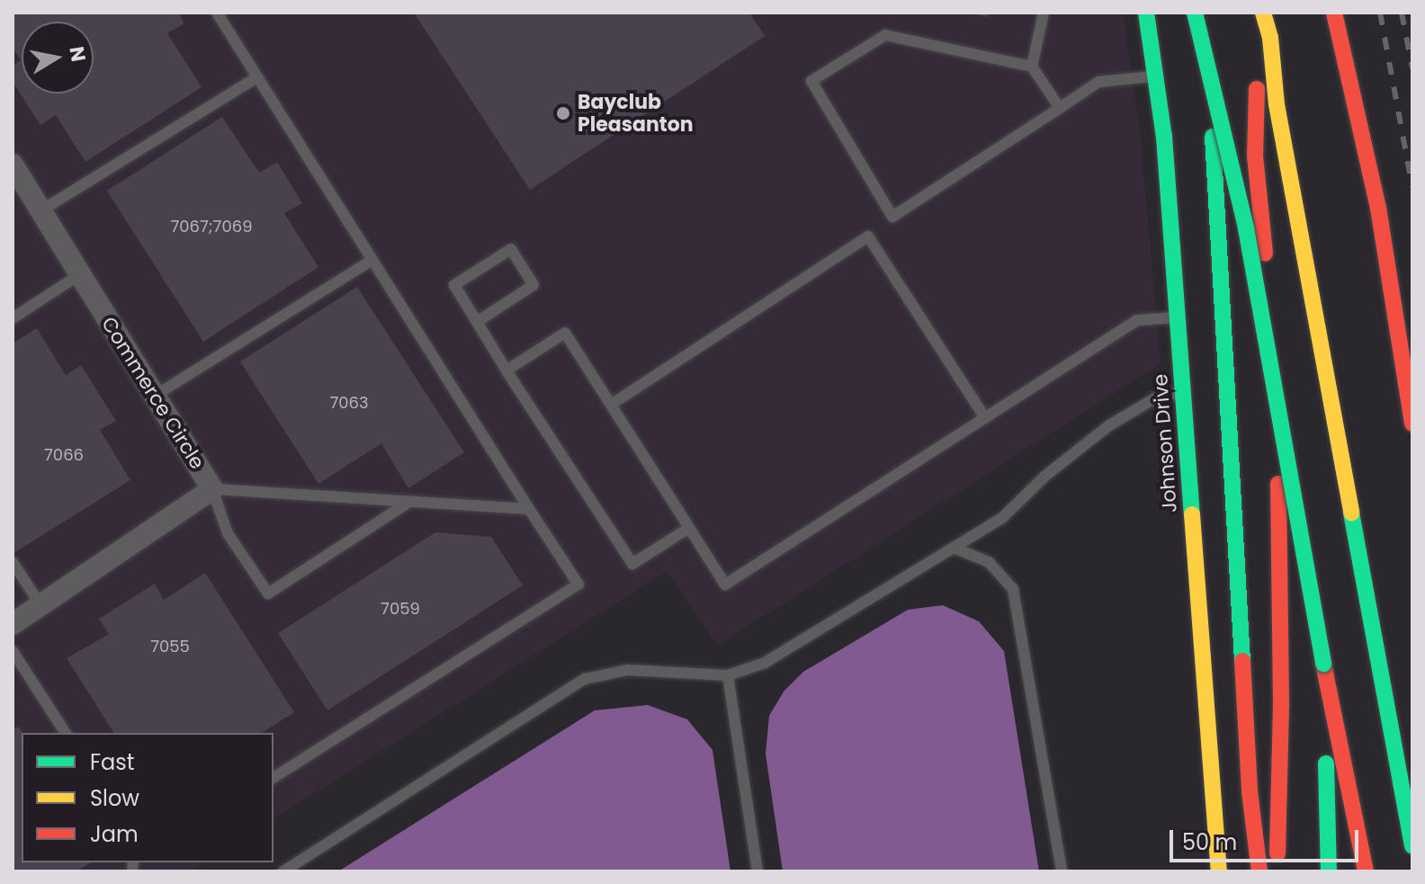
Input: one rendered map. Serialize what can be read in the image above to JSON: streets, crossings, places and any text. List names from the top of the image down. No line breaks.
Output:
{"streets":{"main road":["Johnson Drive"],"street":["Commerce Circle"]},"places":["Bayclub Pleasanton"],"house_numbers":["7067;7069","7063","7066","7059","7055"],"legend":["Fast","Slow","Jam"],"scale_bar":"50 m","north":"right"}
